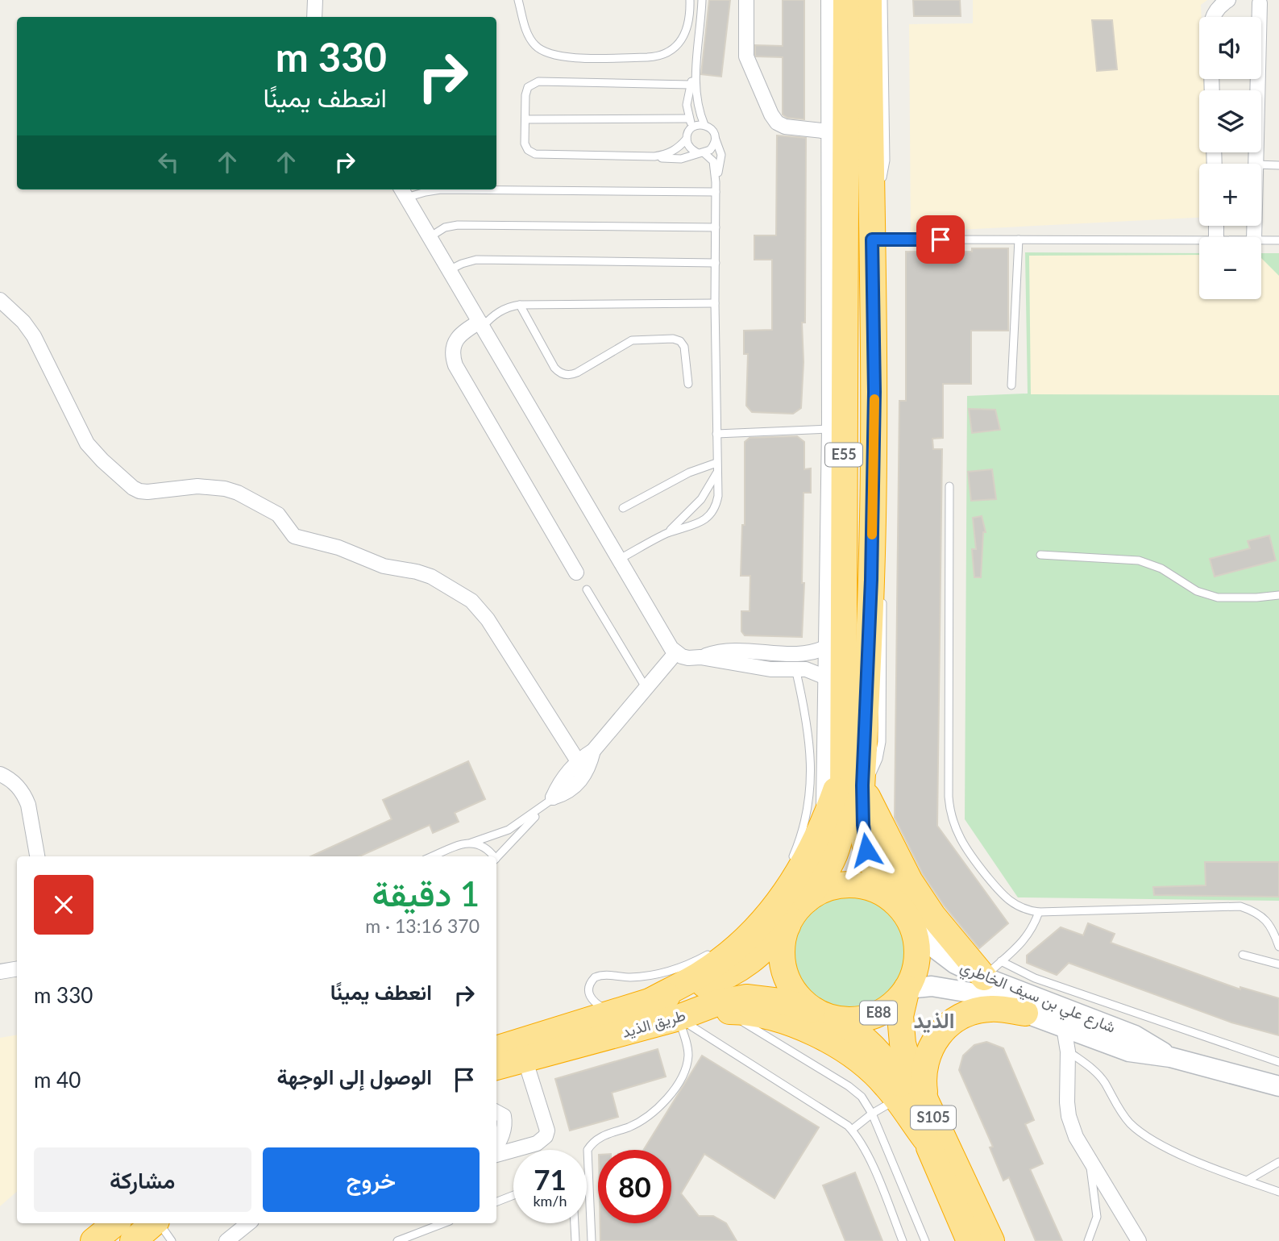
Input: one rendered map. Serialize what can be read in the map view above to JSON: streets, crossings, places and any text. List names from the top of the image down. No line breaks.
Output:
{"streets":{"highway":["E55","E88","طريق الذيد","S105"],"street":["شارع علي بن سيف الخاطري"]},"crossings":[["E55","شارع علي بن سيف الخاطري"],["E55","E88"],["E55","طريق الذيد"],["E55","S105"],["شارع علي بن سيف الخاطري","E88"],["شارع علي بن سيف الخاطري","طريق الذيد"],["شارع علي بن سيف الخاطري","S105"],["E88","طريق الذيد"],["E88","S105"],["طريق الذيد","S105"]],"districts":["الذيد"],"page":{"map_buttons":["+","−"],"turn":["330 m","انعطف يمينًا"],"heading":["1 دقيقة","370 m · 13:16"],"list":[{"name":"انعطف يمينًا","value":"330 m"},{"name":"الوصول إلى الوجهة","value":"40 m"}],"buttons":["خروج","مشاركة"],"speed":"71 km/h","limit":"80"}}
